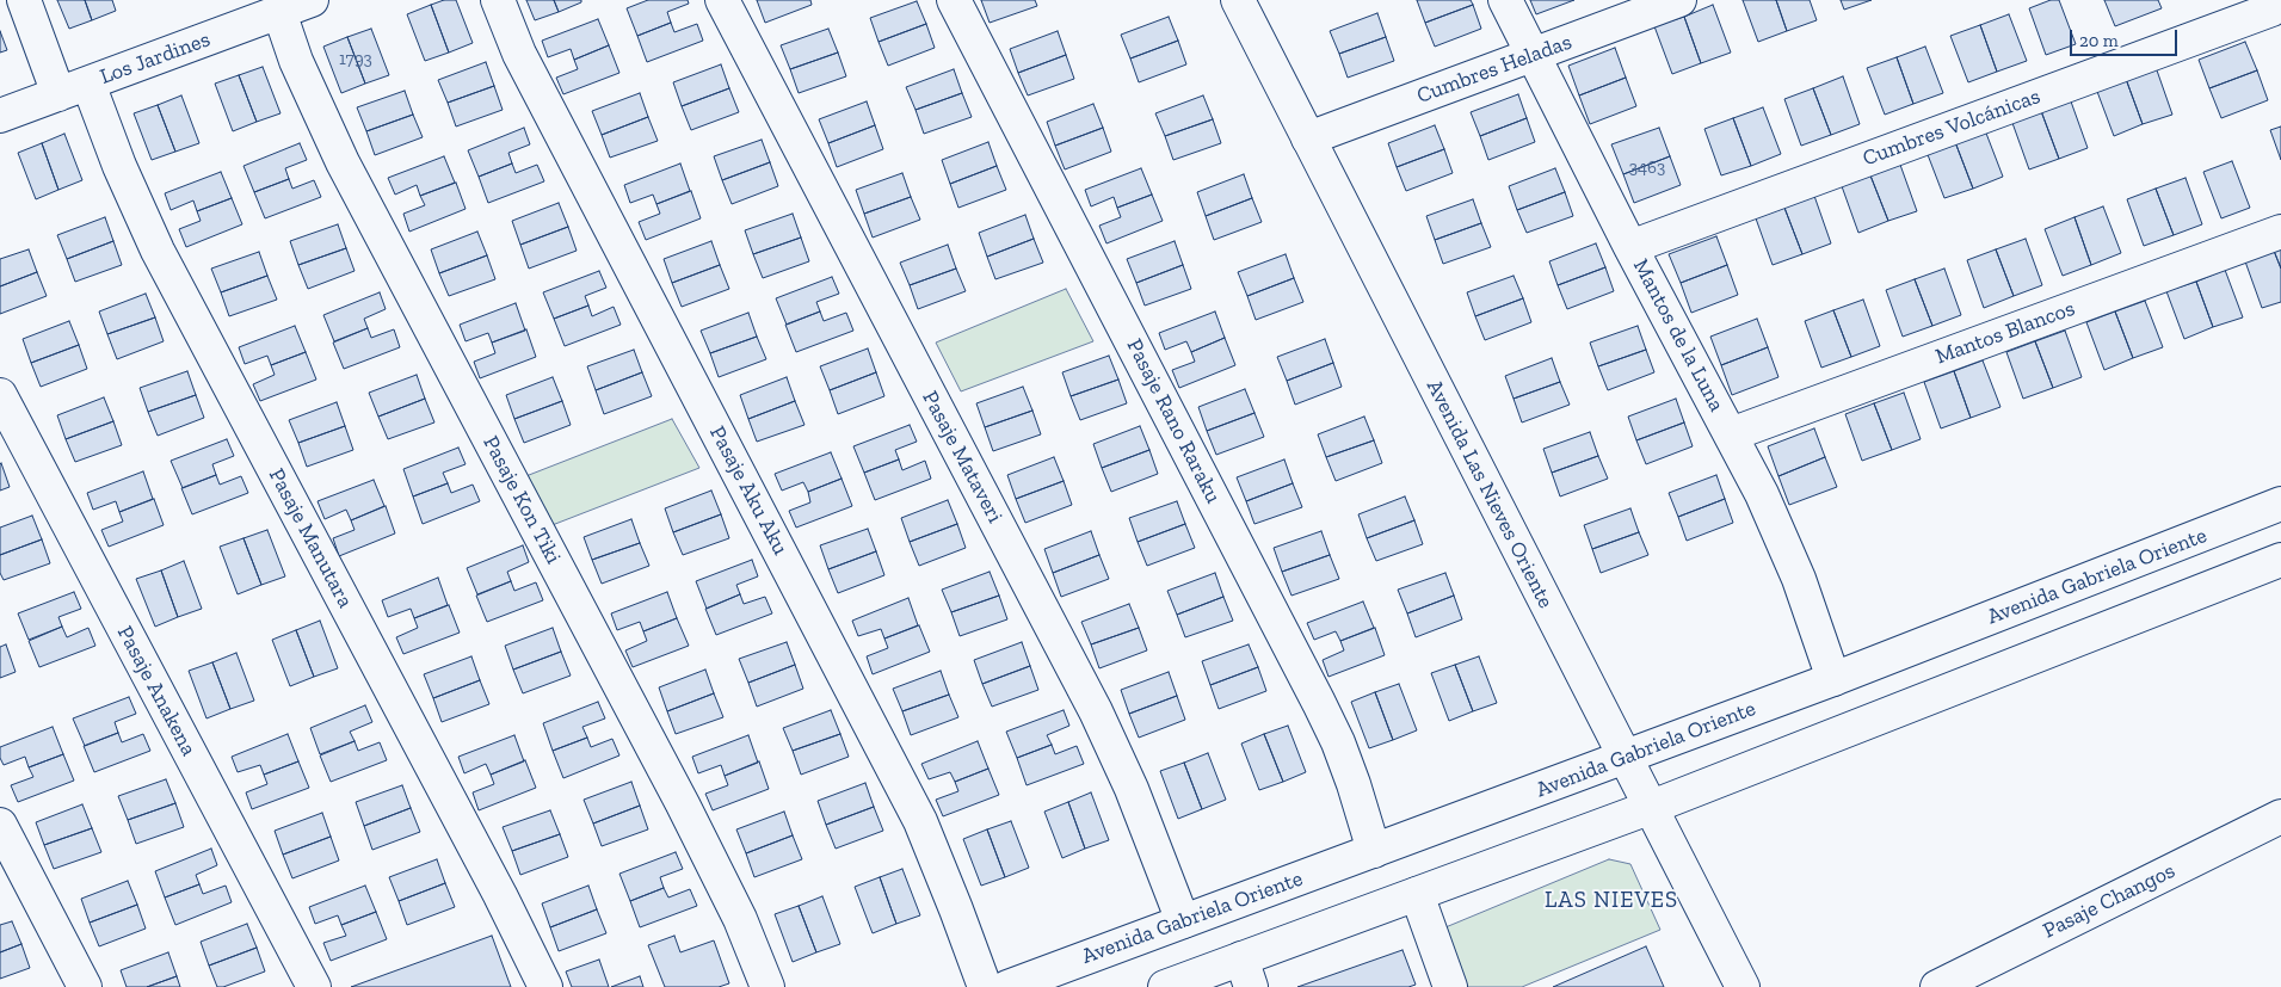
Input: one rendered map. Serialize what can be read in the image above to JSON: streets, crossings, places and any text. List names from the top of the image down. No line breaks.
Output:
{"streets":{"street":["Los Jardines","Cumbres Heladas","Cumbres Volcánicas","Mantos Blancos","Mantos de la Luna","Pasaje Rano Raraku","Pasaje Mataveri","Pasaje Aku Aku","Avenida Las Nieves Oriente","Pasaje Kon Tiki","Pasaje Manutara","Avenida Gabriela Oriente","Pasaje Anakena","Pasaje Changos"]},"crossings":[["Los Jardines","Pasaje Kon Tiki"],["Los Jardines","Pasaje Manutara"],["Cumbres Heladas","Mantos de la Luna"],["Cumbres Heladas","Avenida Las Nieves Oriente"],["Cumbres Volcánicas","Mantos de la Luna"],["Mantos Blancos","Mantos de la Luna"],["Mantos de la Luna","Avenida Gabriela Oriente"],["Pasaje Rano Raraku","Avenida Gabriela Oriente"],["Pasaje Mataveri","Avenida Gabriela Oriente"],["Avenida Las Nieves Oriente","Avenida Gabriela Oriente"]],"districts":["LAS NIEVES"],"house_numbers":["1793","3463"],"scale_bar":"20 m"}
